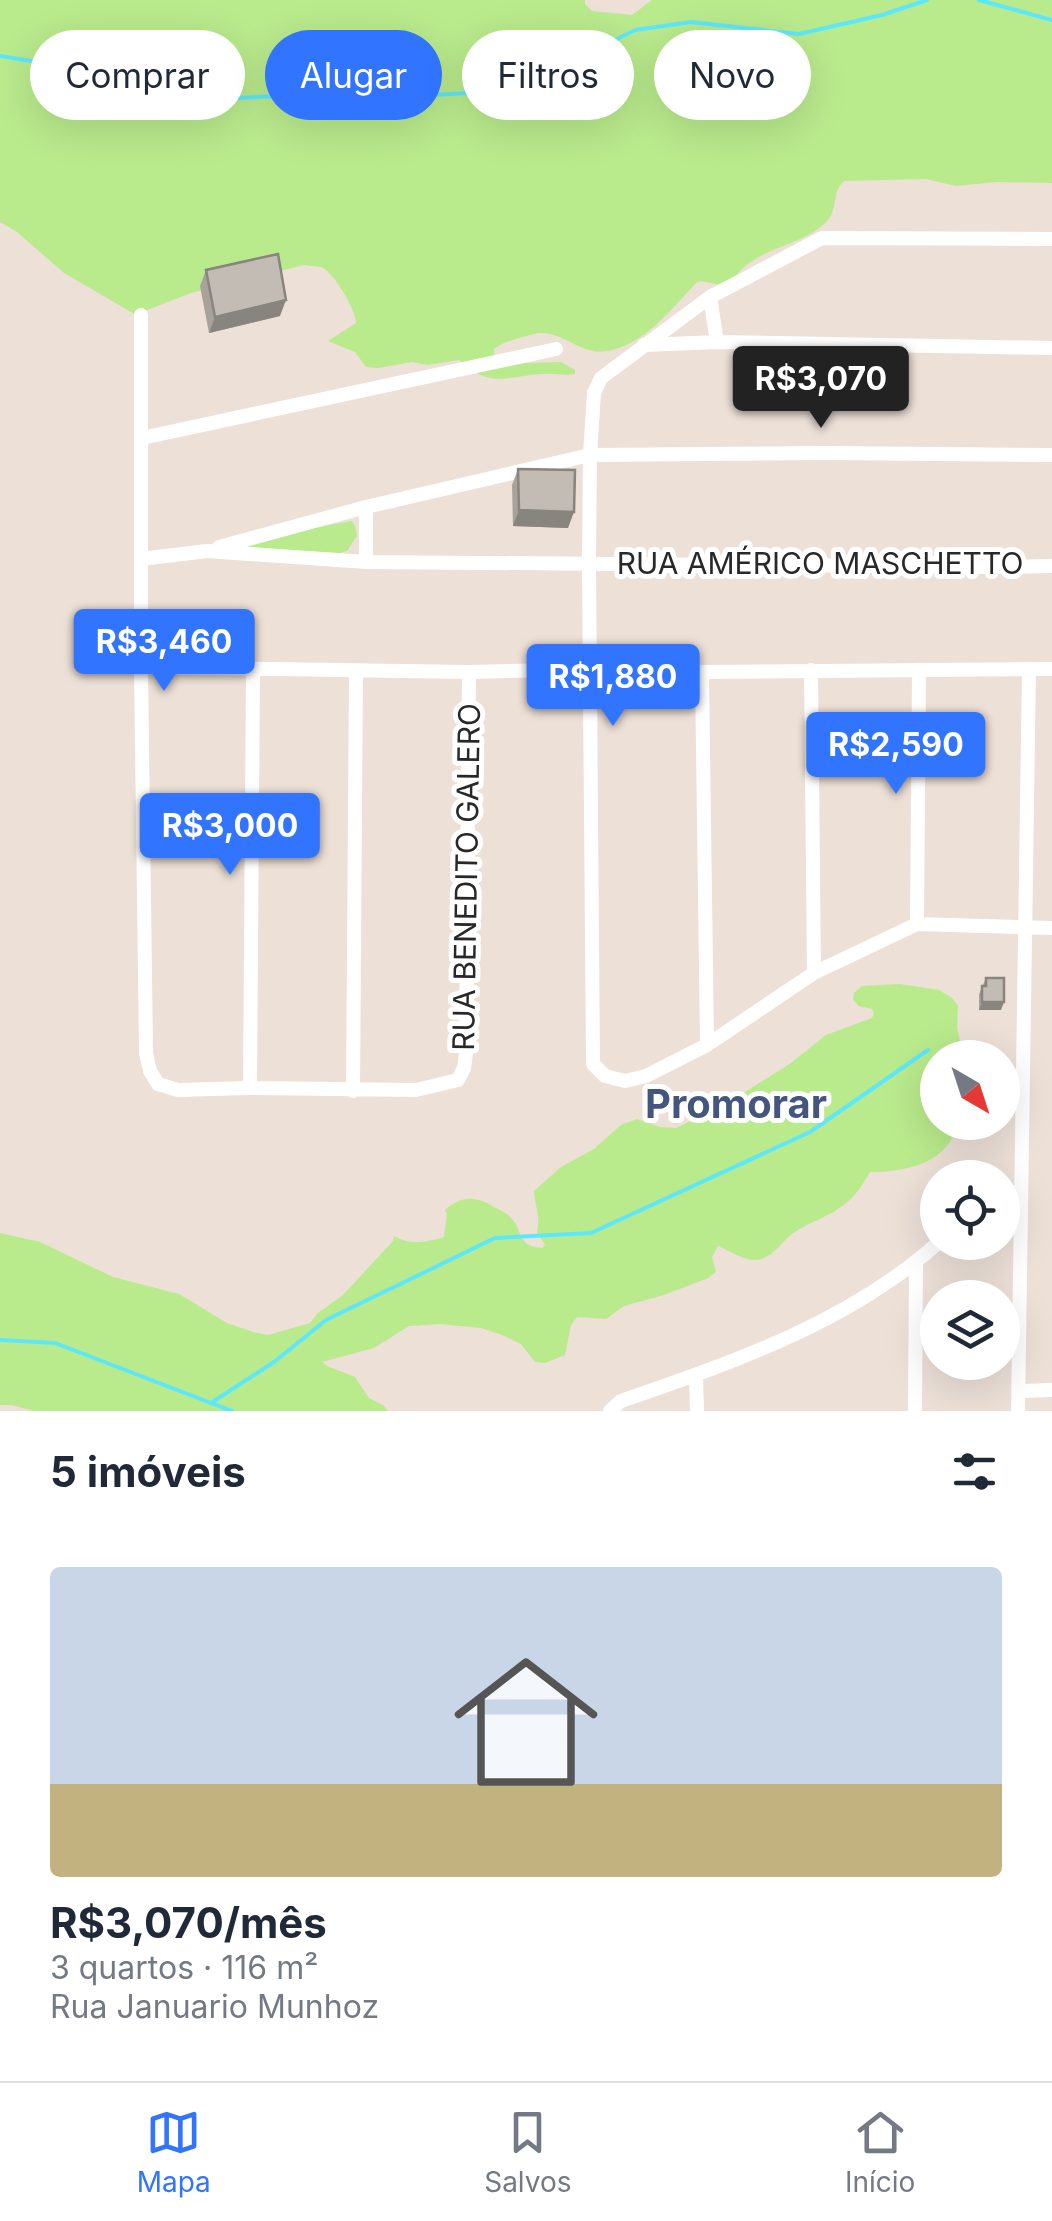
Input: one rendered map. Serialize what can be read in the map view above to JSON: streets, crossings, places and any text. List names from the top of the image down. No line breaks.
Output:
{"streets":{"street":["RUA AMÉRICO MASCHETTO","RUA BENEDITO GALERO"]},"districts":["Promorar"],"north":"bottom right","page":{"chip":["Comprar","Alugar","Filtros","Novo"],"price":["R$3,070","R$3,460","R$1,880","R$2,590","R$3,000"],"heading":"5 imóveis","list":[{"name":"R$3,070/mês","note":"3 quartos · 116 m² · Rua Januario Munhoz"}],"tabs":["Mapa","Salvos","Início"]}}
